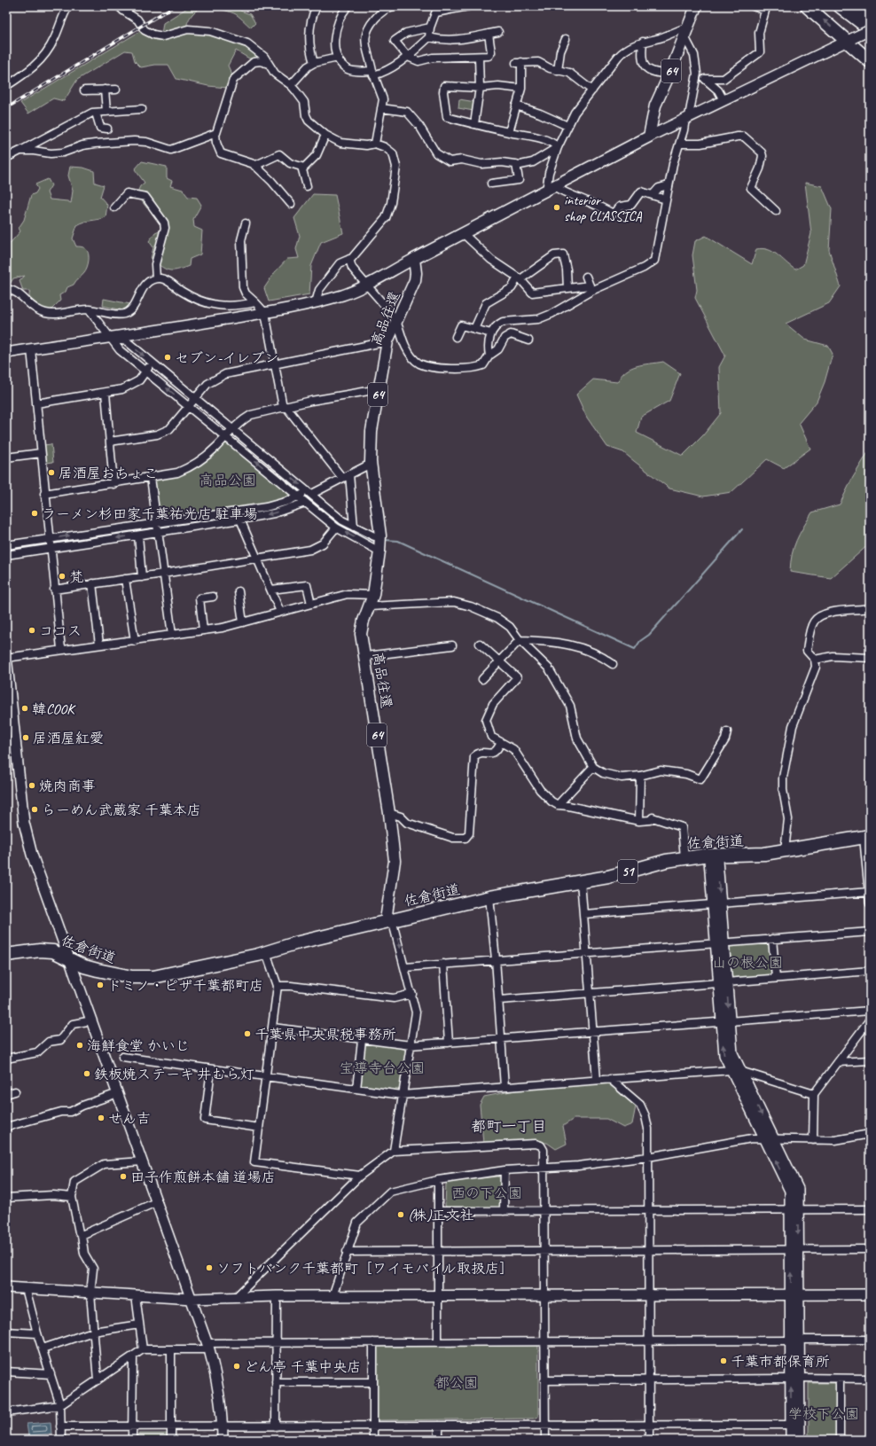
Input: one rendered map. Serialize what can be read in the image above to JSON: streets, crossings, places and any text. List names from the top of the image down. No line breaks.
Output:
{"streets":{"highway":["佐倉街道","51"],"main road":["64","高品往還"]},"crossings":[["64","高品往還"],["高品往還","佐倉街道"]],"districts":["都町一丁目"],"parks":["高品公園","山の根公園","宝導寺台公園","西の下公園","都公園","学校下公園"],"places":["interior shop CLASSICA","セブン-イレブン","居酒屋おちょこ","ラーメン杉田家千葉祐光店 駐車場","梵","ココス","韓COOK","居酒屋紅愛","焼肉商事","らーめん武蔵家 千葉本店","ドミノ・ピザ千葉都町店","千葉県中央県税事務所","海鮮食堂 かいじ","鉄板焼ステーキ 井むら灯","せん吉","田子作煎餅本舗 道場店","(株)正文社","ソフトバンク千葉都町［ワイモバイル取扱店］","千葉市都保育所","どん亭 千葉中央店"]}
